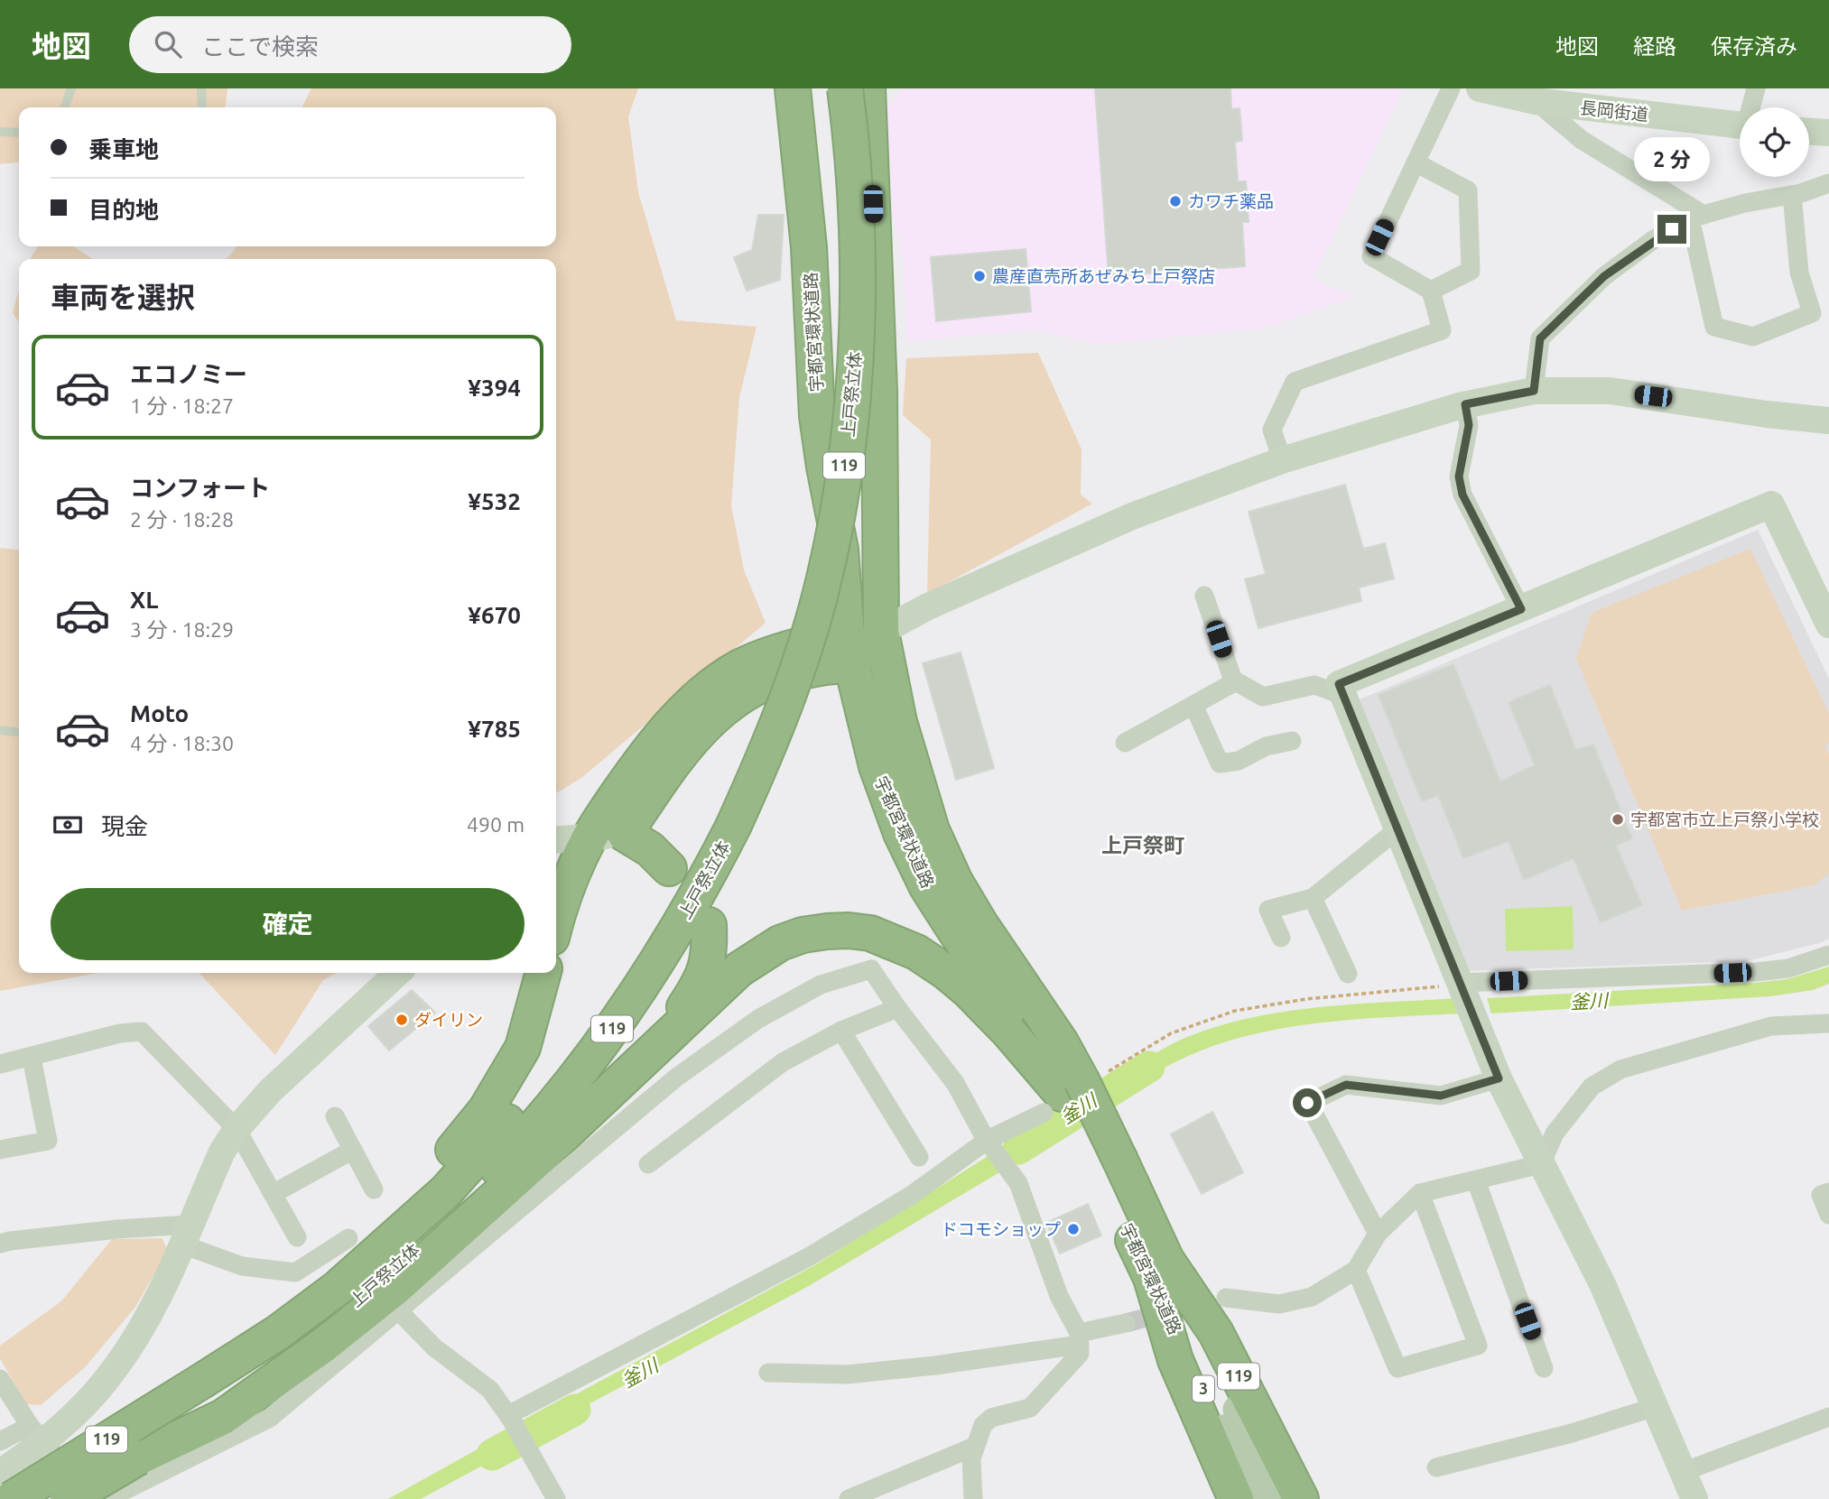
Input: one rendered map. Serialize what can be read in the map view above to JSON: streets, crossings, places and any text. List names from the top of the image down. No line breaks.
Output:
{"streets":{"highway":["宇都宮環状道路","上戸祭立体","119"],"main road":["3"],"street":["長岡街道"]},"crossings":[["宇都宮環状道路","119"],["上戸祭立体","119"]],"districts":["上戸祭町"],"water":["釜川"],"places":["カワチ薬品","農産直売所あぜみち上戸祭店","宇都宮市立上戸祭小学校","ダイリン","ドコモショップ"],"page":{"header":"地図","search":"ここで検索","nav":["地図","経路","保存済み"],"banner":["乗車地","目的地"],"bubble":"2 分","heading":"車両を選択","list":[{"name":"エコノミー","note":"1 分 · 18:27","value":"¥394"},{"name":"コンフォート","note":"2 分 · 18:28","value":"¥532"},{"name":"XL","note":"3 分 · 18:29","value":"¥670"},{"name":"Moto","note":"4 分 · 18:30","value":"¥785"}],"pay":["現金","490 m"],"buttons":"確定"}}
